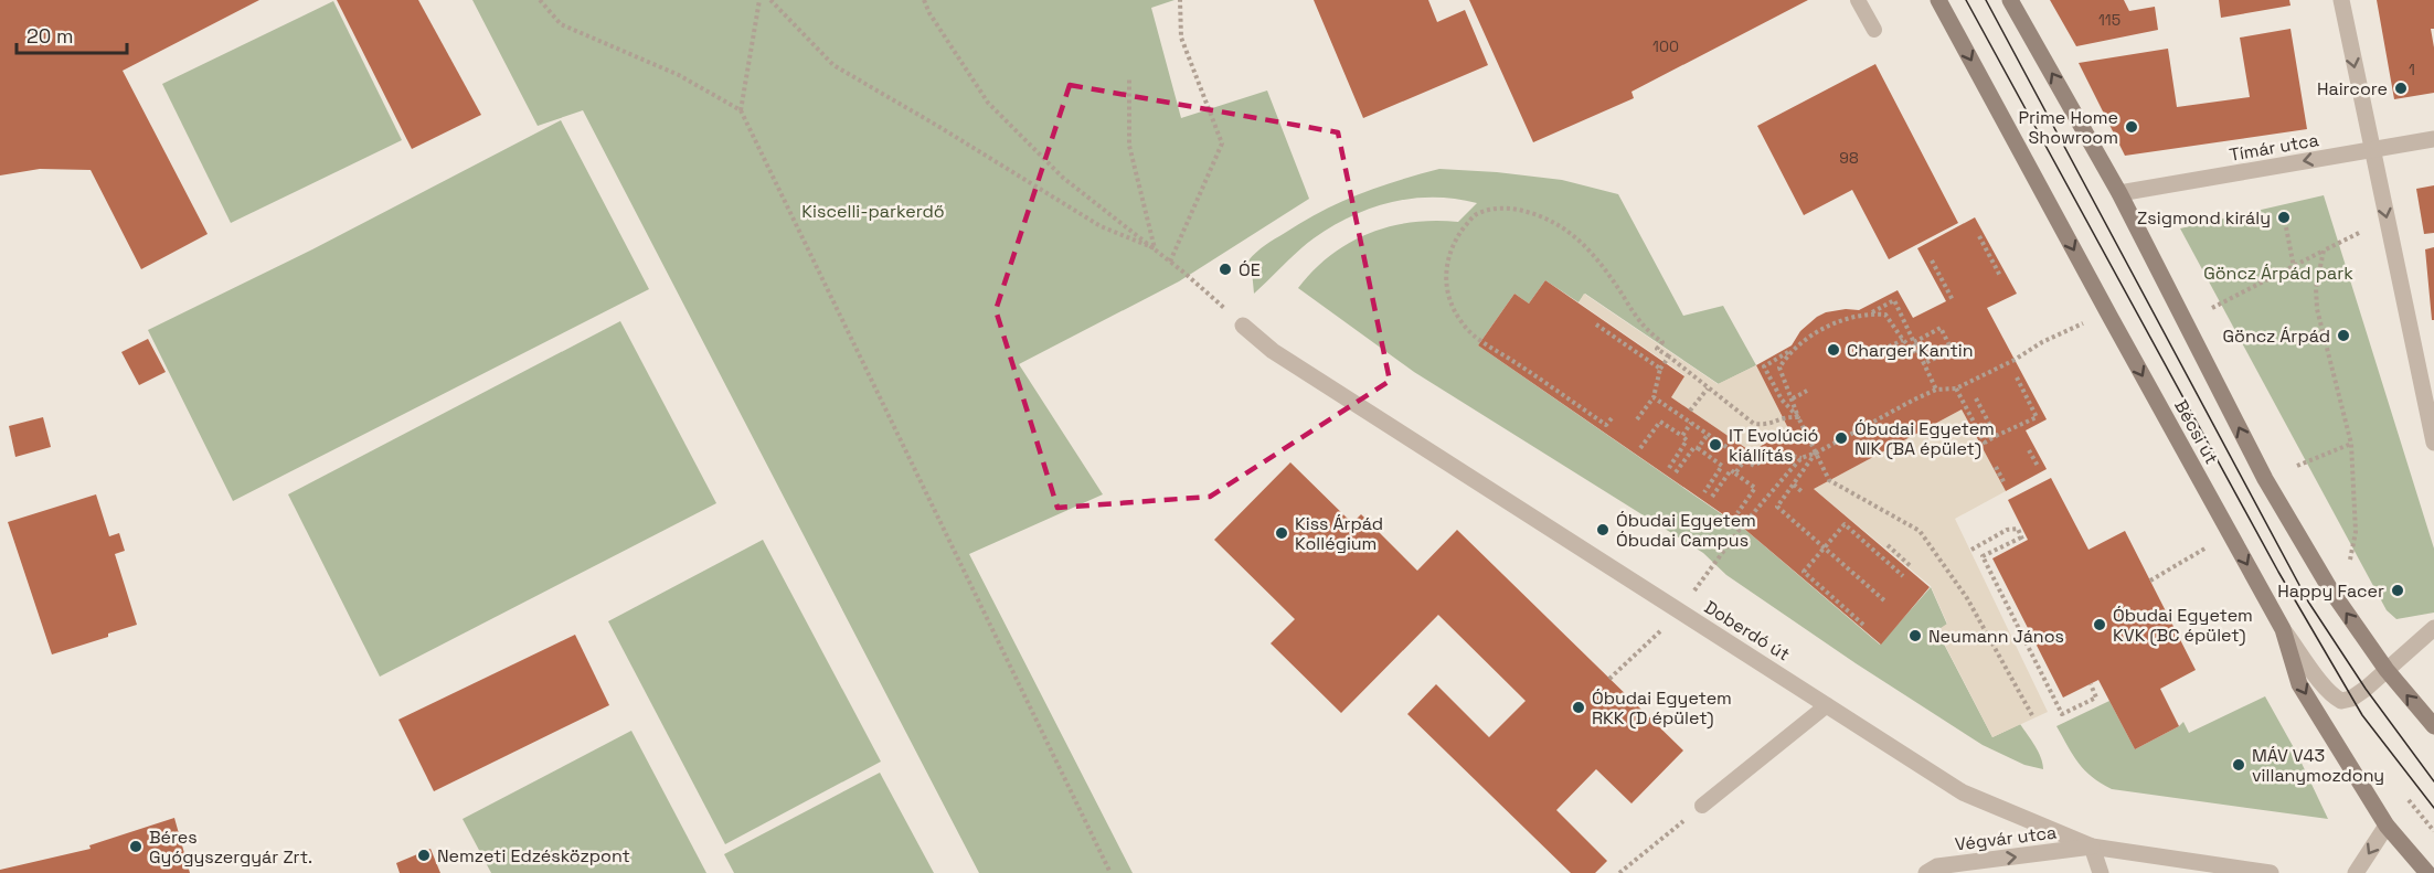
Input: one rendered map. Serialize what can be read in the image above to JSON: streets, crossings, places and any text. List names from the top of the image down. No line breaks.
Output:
{"streets":{"main road":["Bécsi út"],"street":["Tímár utca","Doberdó út","Végvár utca"]},"crossings":[["Doberdó út","Végvár utca"]],"one_way":["Tímár utca","Végvár utca"],"parks":["Kiscelli-parkerdő","Göncz Árpád park"],"places":["Haircore","Prime Home Showroom","Zsigmond király","ÓE","Göncz Árpád","Charger Kantin","Óbudai Egyetem NIK (BA épület)","IT Evolúció kiállítás","Óbudai Egyetem Óbudai Campus","Kiss Árpád Kollégium","Happy Facer","Óbudai Egyetem KVK (BC épület)","Neumann János","Óbudai Egyetem RKK (D épület)","MÁV V43 villanymozdony","Béres Gyógyszergyár Zrt.","Nemzeti Edzésközpont"],"house_numbers":["115","100","1","98"],"scale_bar":"20 m"}
